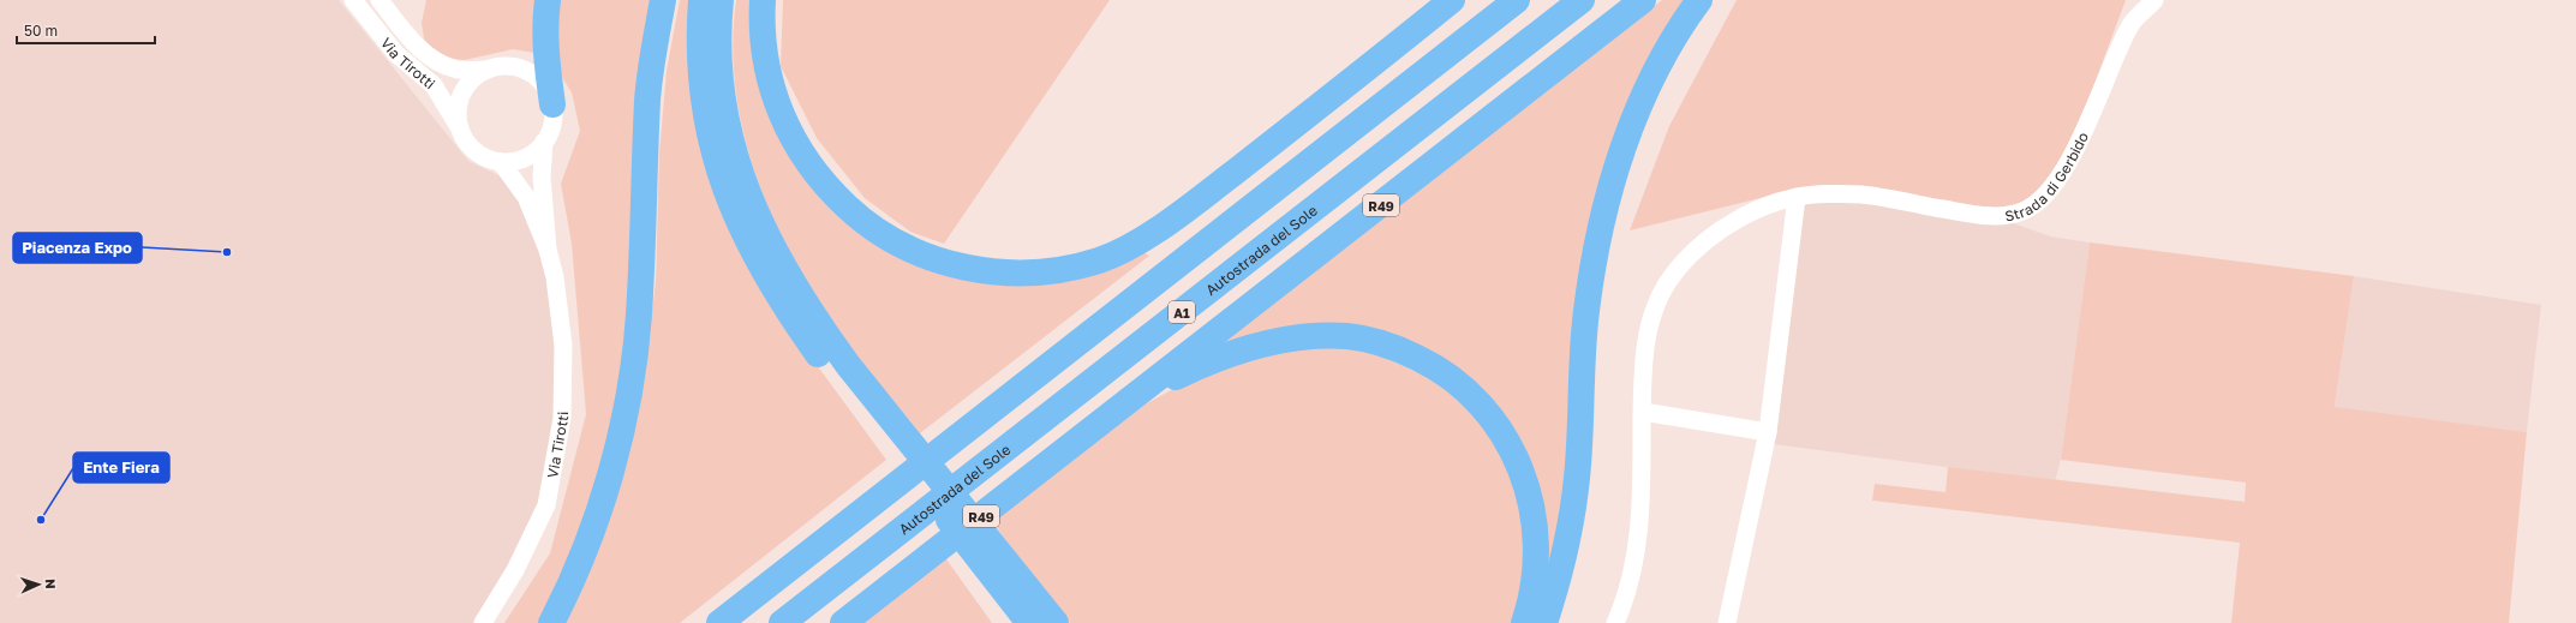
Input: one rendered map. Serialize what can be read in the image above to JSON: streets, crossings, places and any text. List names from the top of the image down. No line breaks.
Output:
{"streets":{"highway":["R49","Autostrada del Sole","A1"],"street":["Via Tirotti","Strada di Gerbido"]},"places":["Piacenza Expo","Ente Fiera"],"scale_bar":"50 m","north":"right"}
